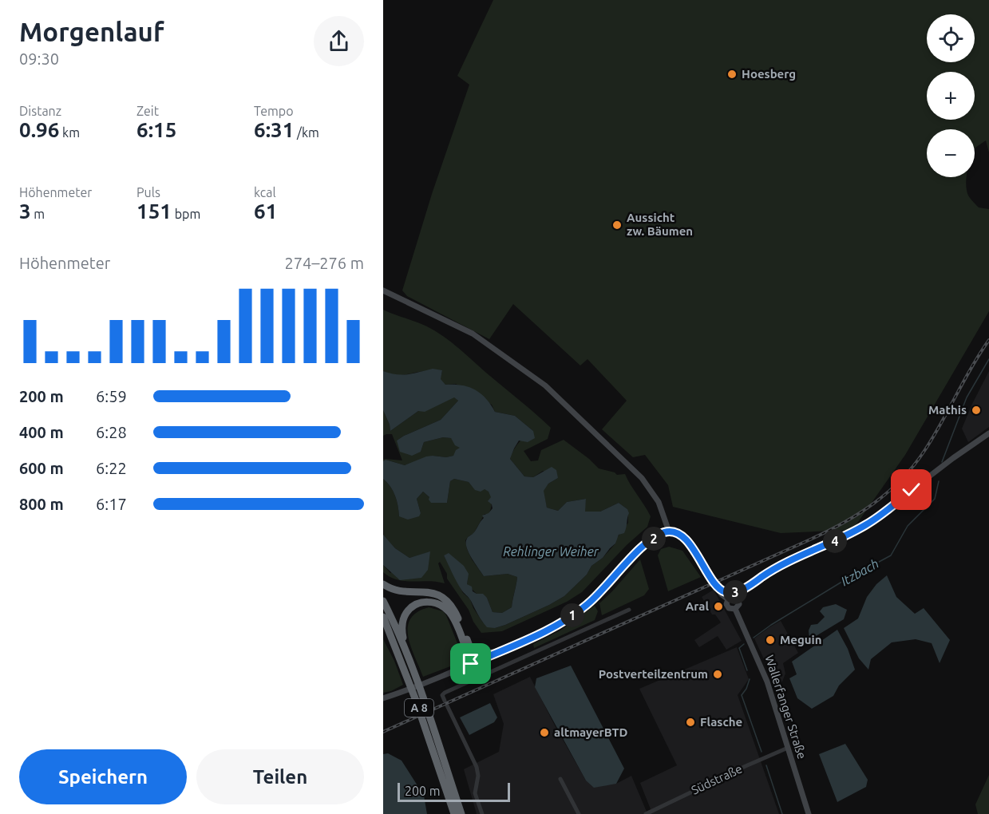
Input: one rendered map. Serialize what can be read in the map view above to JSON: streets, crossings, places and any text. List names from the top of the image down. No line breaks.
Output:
{"streets":{"highway":["A 8"],"main road":["Wallerfanger Straße"],"street":["Südstraße"]},"crossings":[["Wallerfanger Straße","Südstraße"]],"water":["Rehlinger Weiher","Itzbach"],"places":["Hoesberg","Aussicht zw. Bäumen","Mathis","Aral","Meguin","Postverteilzentrum","Flasche","altmayerBTD"],"scale_bar":"200 m","page":{"heading":["Morgenlauf","09:30"],"map_buttons":["+","−"],"stats":[["Distanz","0.96 km"],["Zeit","6:15"],["Tempo","6:31 /km"],["Höhenmeter","3 m"],["Puls","151 bpm"],["kcal","61"]],"chart":["Höhenmeter","274–276 m"],"list":[{"name":"200 m","note":"6:59"},{"name":"400 m","note":"6:28"},{"name":"600 m","note":"6:22"},{"name":"800 m","note":"6:17"}],"pins":["2","4","3","1"],"buttons":["Speichern","Teilen"],"scale":"200 m"}}
